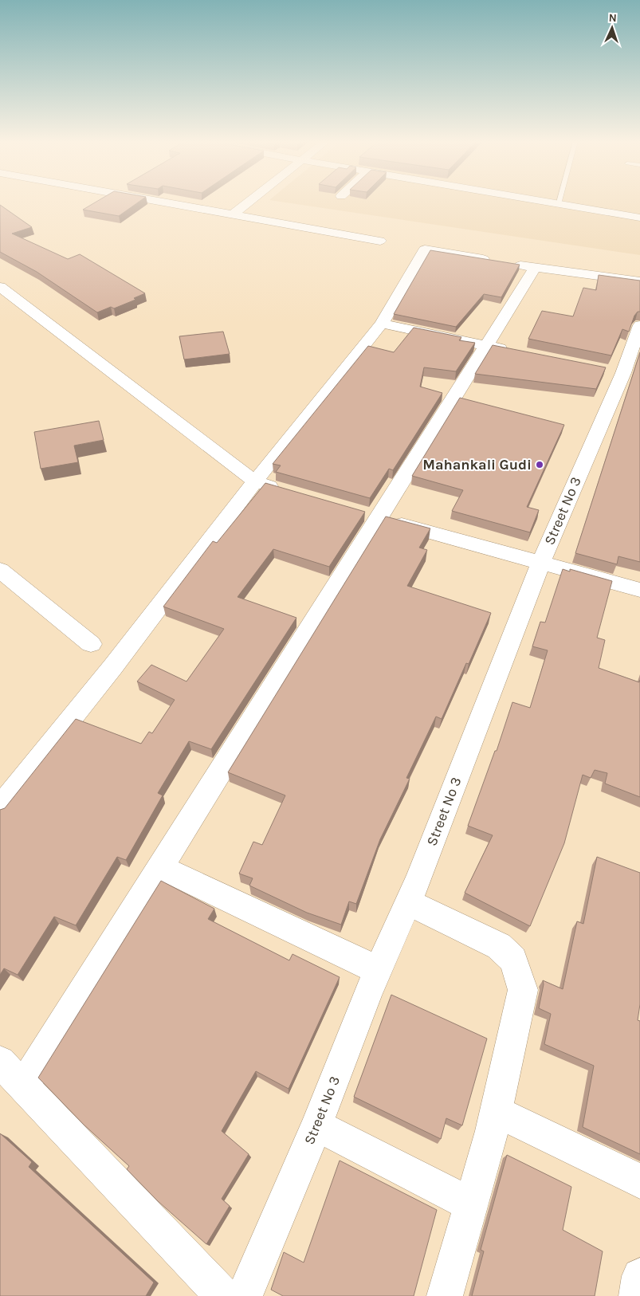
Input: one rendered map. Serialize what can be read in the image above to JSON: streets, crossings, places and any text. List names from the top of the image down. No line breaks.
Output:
{"streets":{"street":["Street No 3"]},"places":["Mahankali Gudi"],"north":"top"}
